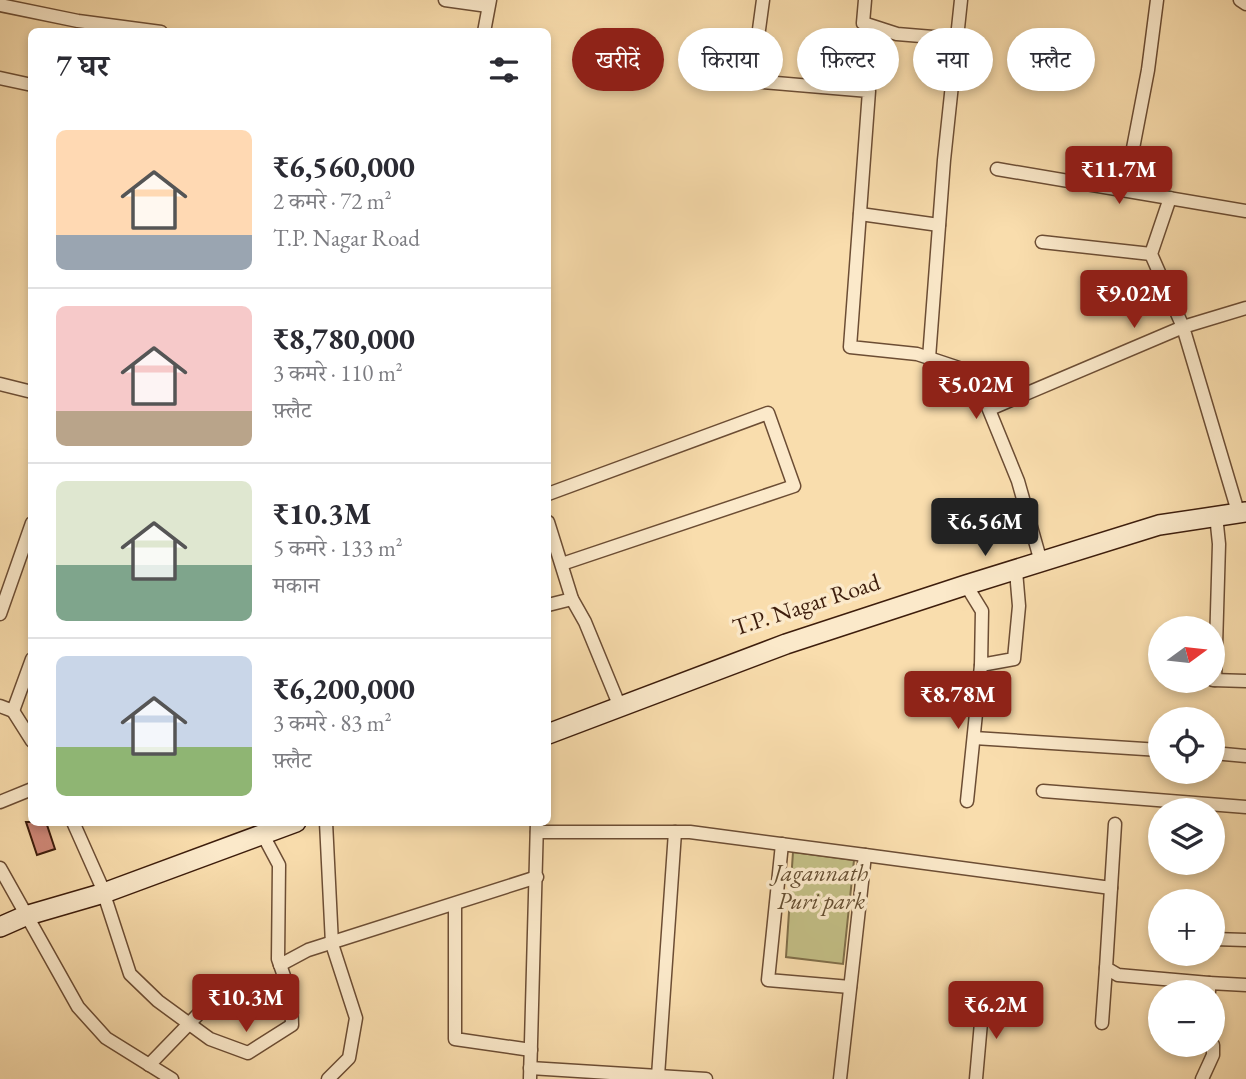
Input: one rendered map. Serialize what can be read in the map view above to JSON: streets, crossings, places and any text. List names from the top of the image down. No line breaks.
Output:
{"streets":{"main road":["T.P. Nagar Road"]},"parks":["Jagannath Puri park"],"north":"right","page":{"chip":["खरीदें","किराया","फ़िल्टर","नया","फ़्लैट"],"heading":"7 घर","list":[{"name":"₹6,560,000","note":"2 कमरे · 72 m² · T.P. Nagar Road"},{"name":"₹8,780,000","note":"3 कमरे · 110 m² · फ़्लैट"},{"name":"₹10.3M","note":"5 कमरे · 133 m² · मकान"},{"name":"₹6,200,000","note":"3 कमरे · 83 m² · फ़्लैट"}],"price":["₹11.7M","₹9.02M","₹5.02M","₹6.56M","₹8.78M","₹10.3M","₹6.2M"],"map_buttons":["+","−"]}}
